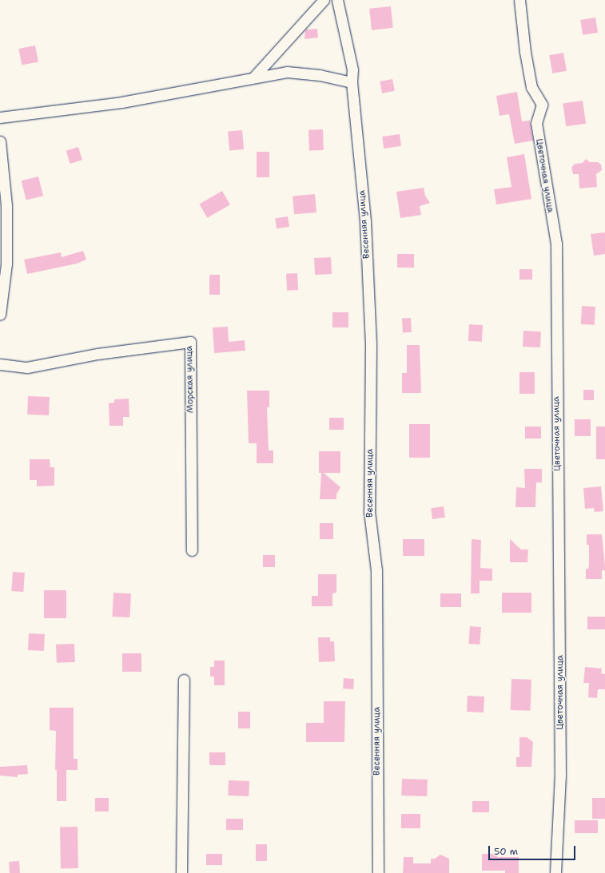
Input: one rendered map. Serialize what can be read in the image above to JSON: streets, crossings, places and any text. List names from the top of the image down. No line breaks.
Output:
{"streets":{"street":["Цветочная улица","Весенняя улица","Морская улица"]},"scale_bar":"50 m"}
